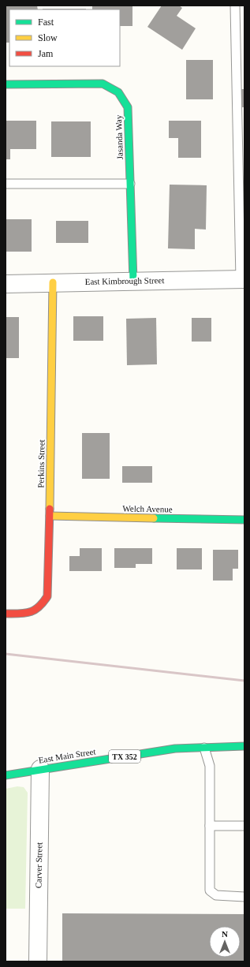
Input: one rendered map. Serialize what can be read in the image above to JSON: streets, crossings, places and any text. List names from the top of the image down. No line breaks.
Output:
{"streets":{"street":["Jasanda Way","East Kimbrough Street","Perkins Street","Welch Avenue","East Main Street","TX 352","Carver Street"]},"crossings":[["Jasanda Way","East Kimbrough Street"],["East Kimbrough Street","Perkins Street"],["Perkins Street","Welch Avenue"],["East Main Street","Carver Street"]],"legend":["Fast","Slow","Jam"],"north":"top"}
